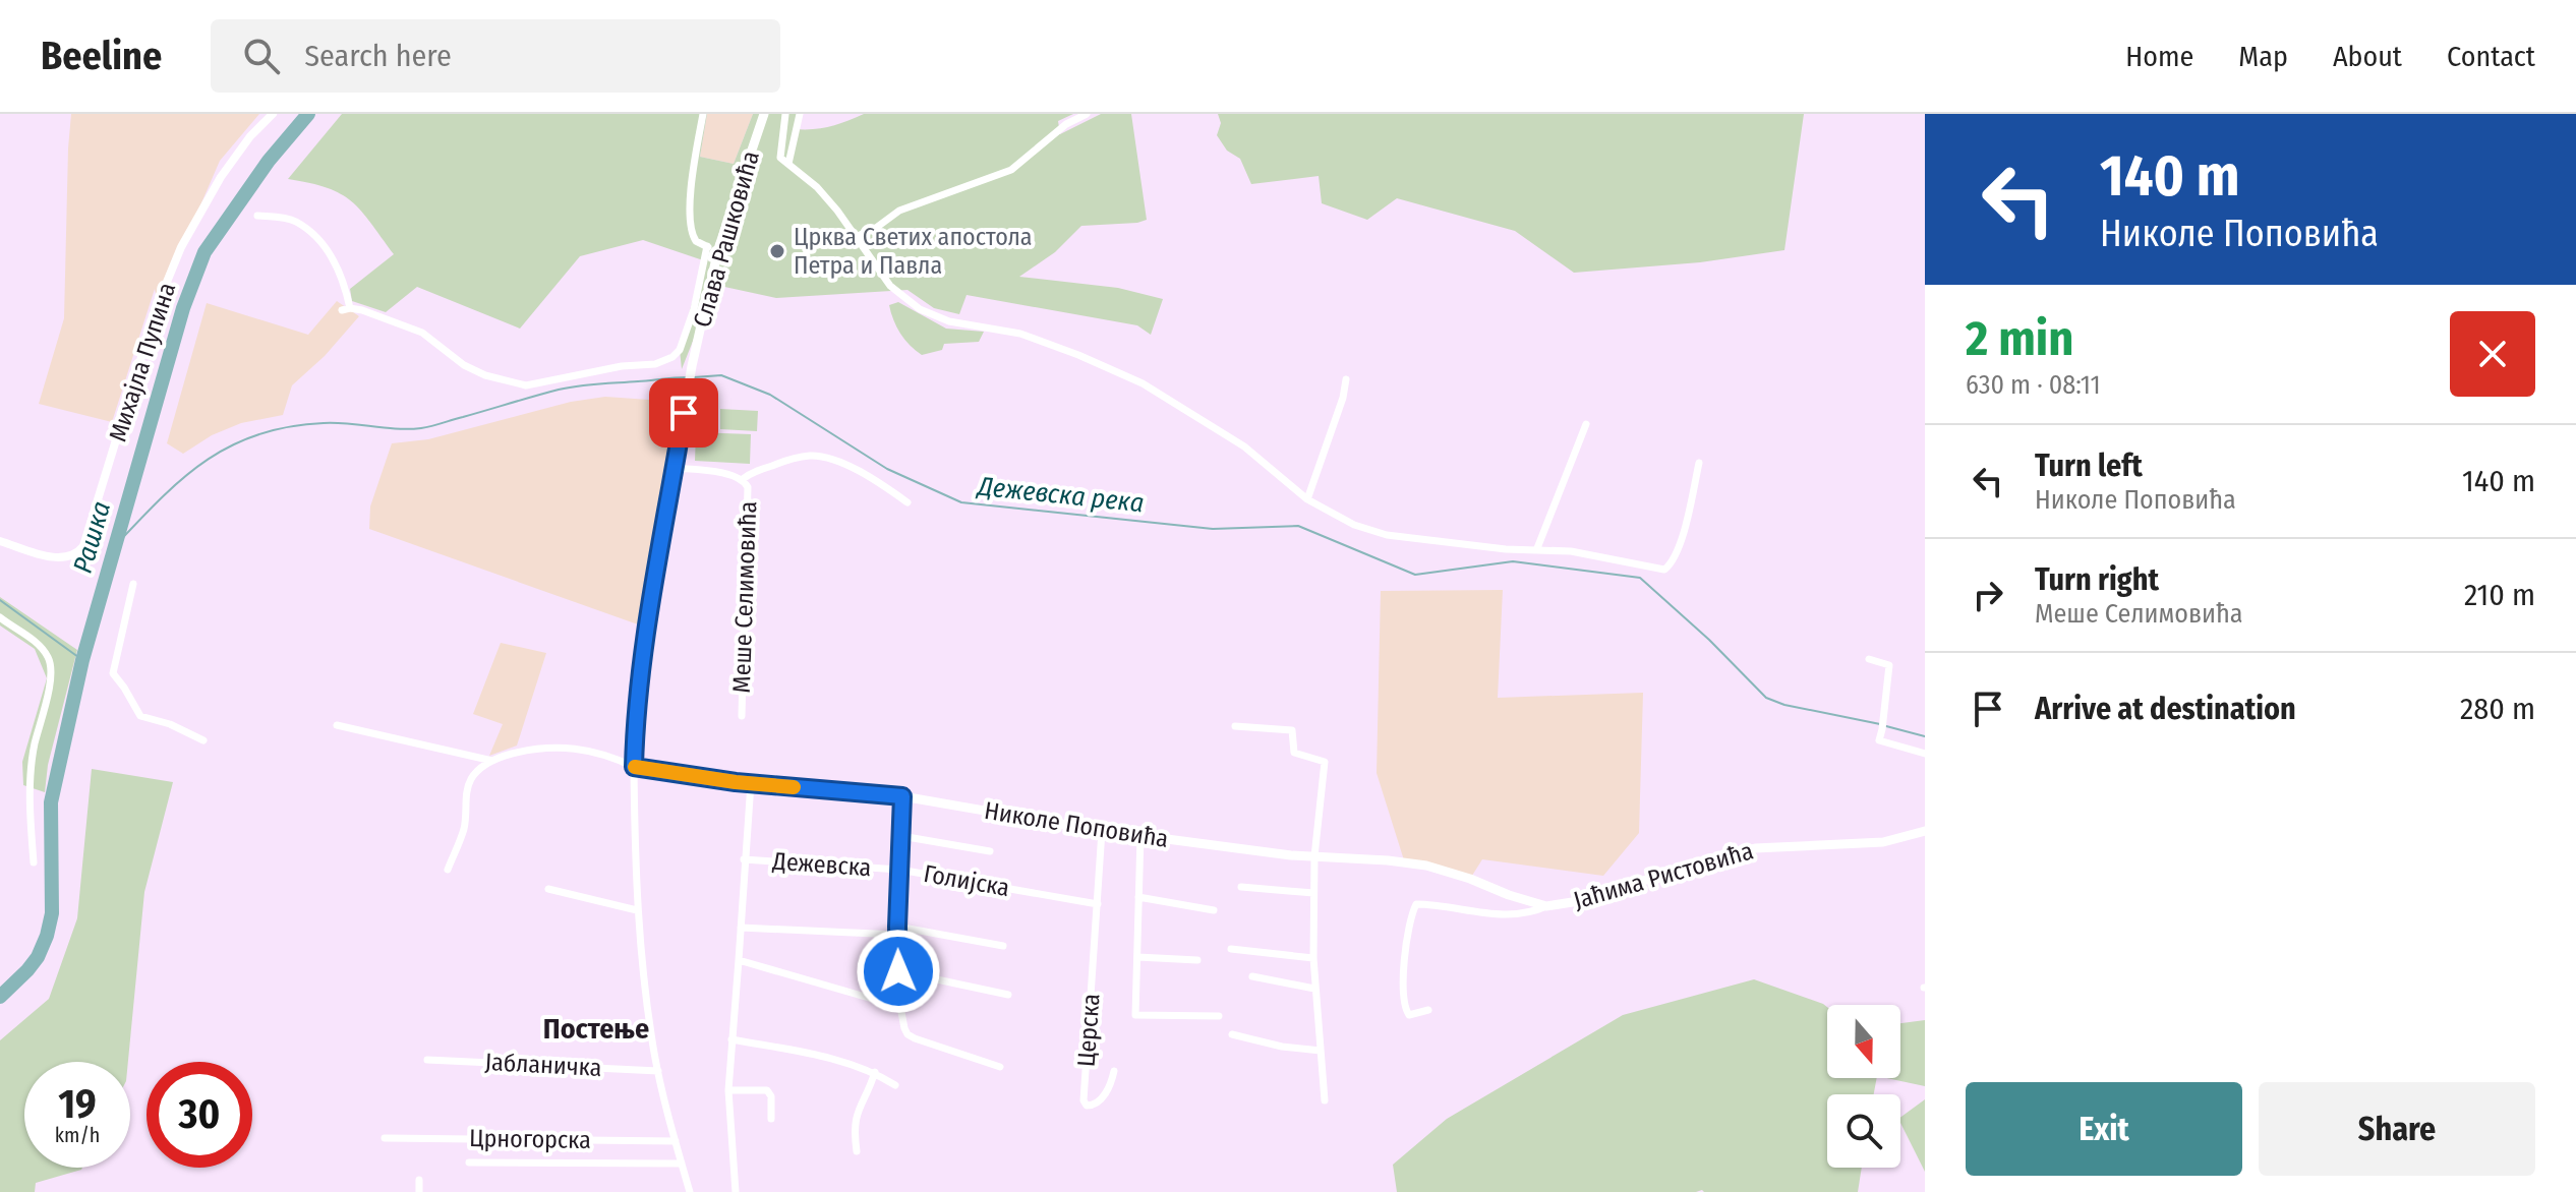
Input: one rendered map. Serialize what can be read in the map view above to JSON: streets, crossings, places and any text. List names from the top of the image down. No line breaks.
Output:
{"streets":{"main road":["Слава Рашковића","Николе Поповића","Јаћима Ристовића"],"street":["Михајла Пупина","Меше Селимовића","Дежевска","Голијска","Церска","Јабланичка","Црногорска"]},"crossings":[["Слава Рашковића","Меше Селимовића"],["Николе Поповића","Дежевска"],["Николе Поповића","Јаћима Ристовића"],["Николе Поповића","Голијска"],["Николе Поповића","Церска"],["Дежевска","Голијска"],["Голијска","Церска"]],"districts":["Постење"],"water":["Дежевска река","Рашка"],"places":["Црква Светих апостола Петра и Павла"],"north":"bottom","page":{"header":"Beeline","search":"Search here","nav":["Home","Map","About","Contact"],"turn":["140 m","Николе Поповића"],"heading":["2 min","630 m · 08:11"],"list":[{"name":"Turn left","note":"Николе Поповића","value":"140 m"},{"name":"Turn right","note":"Меше Селимовића","value":"210 m"},{"name":"Arrive at destination","value":"280 m"}],"speed":"19 km/h","limit":"30","buttons":["Exit","Share"]}}
